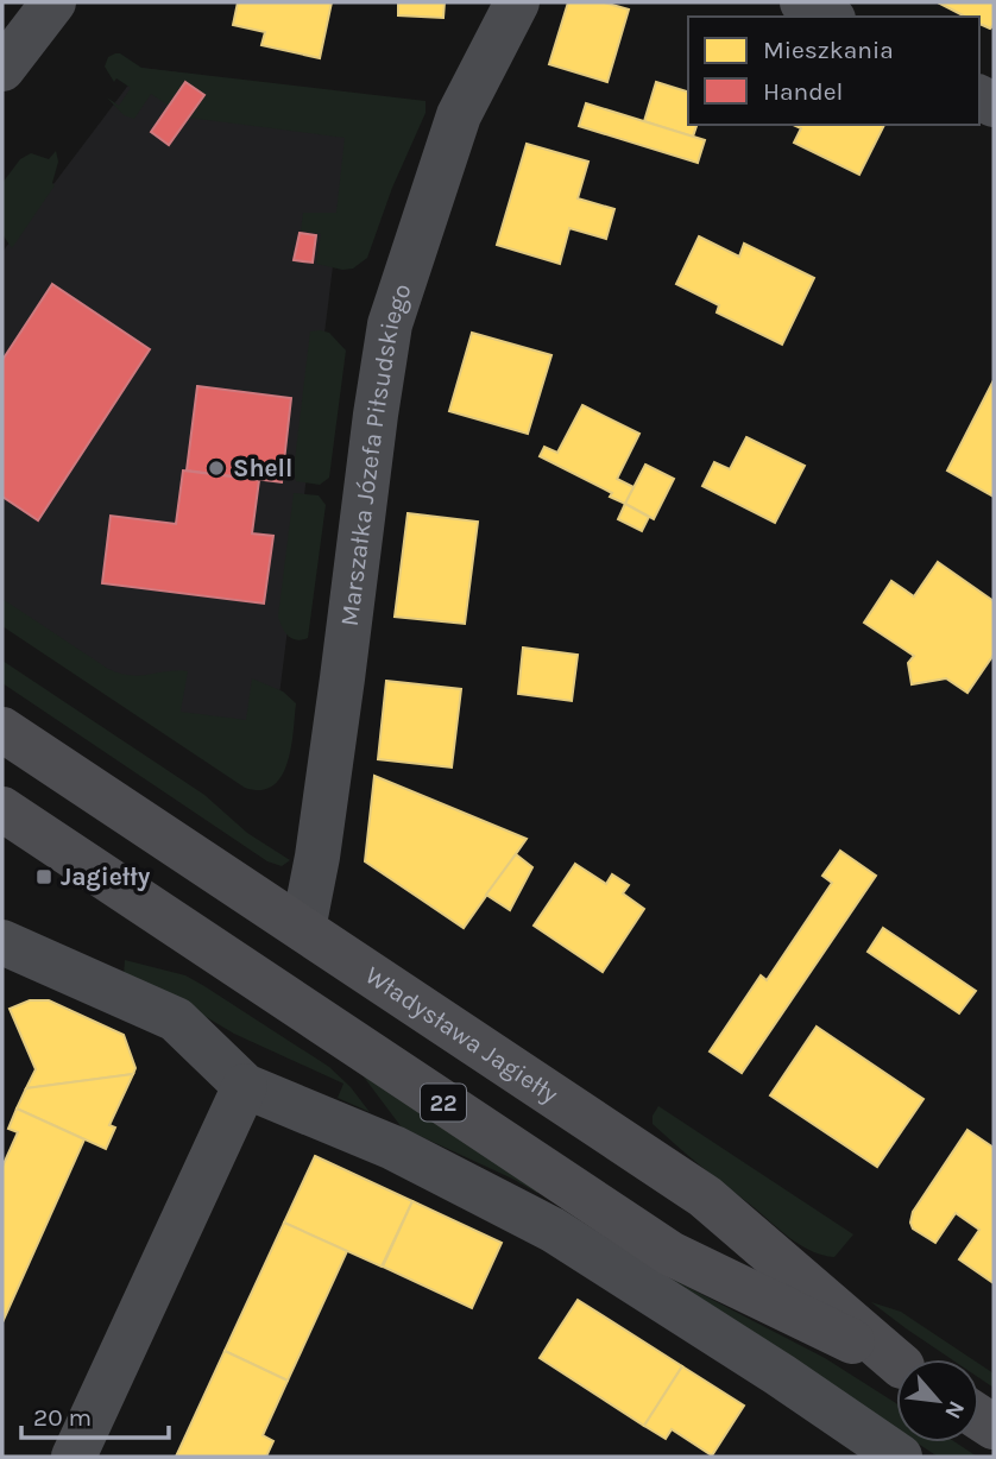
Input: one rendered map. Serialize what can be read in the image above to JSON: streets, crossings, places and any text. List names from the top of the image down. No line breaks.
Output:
{"streets":{"main road":["Władysława Jagiełły","22"],"street":["Marszałka Józefa Piłsudskiego"]},"crossings":[["Marszałka Józefa Piłsudskiego","Władysława Jagiełły"]],"places":{"other":["Shell"],"transit":["Jagiełły"]},"legend":["Mieszkania","Handel"],"scale_bar":"20 m","north":"bottom right"}
